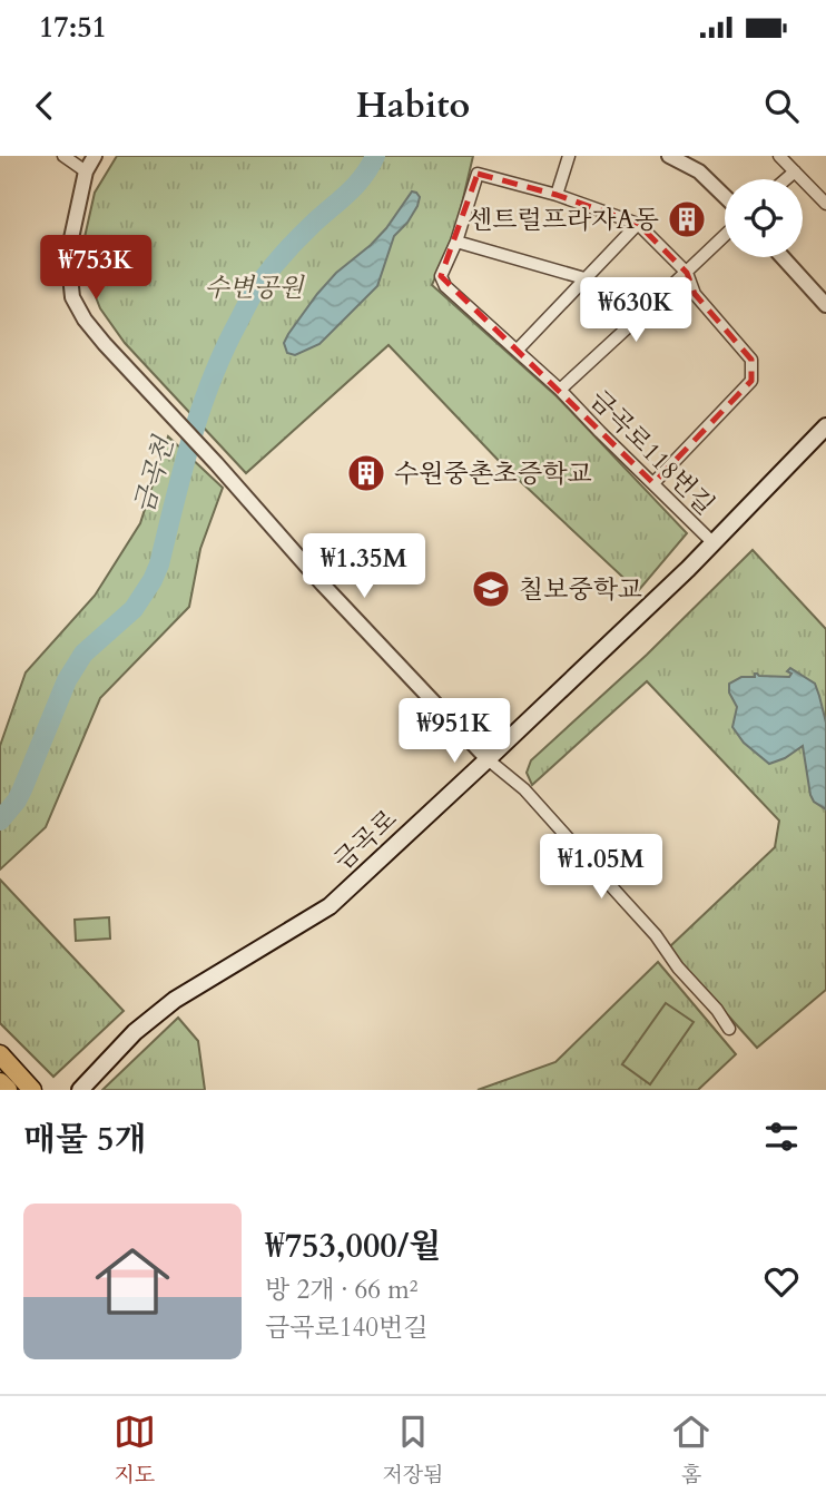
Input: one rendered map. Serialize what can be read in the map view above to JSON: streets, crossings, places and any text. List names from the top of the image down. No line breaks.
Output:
{"streets":{"main road":["금곡로"],"street":["금곡로118번길"]},"crossings":[["금곡로118번길","금곡로"]],"water":["금곡천"],"parks":["수변공원"],"places":{"building":["센트럴프라자A동","수원중촌초증학교"],"school or university":["칠보중학교"]},"page":{"status":"17:51","header":"Habito","price":["₩753K","₩630K","₩1.35M","₩951K","₩1.05M"],"heading":"매물 5개","list":[{"name":"₩753,000/월","note":"방 2개 · 66 m² · 금곡로140번길"}],"tabs":["지도","저장됨","홈"]}}
